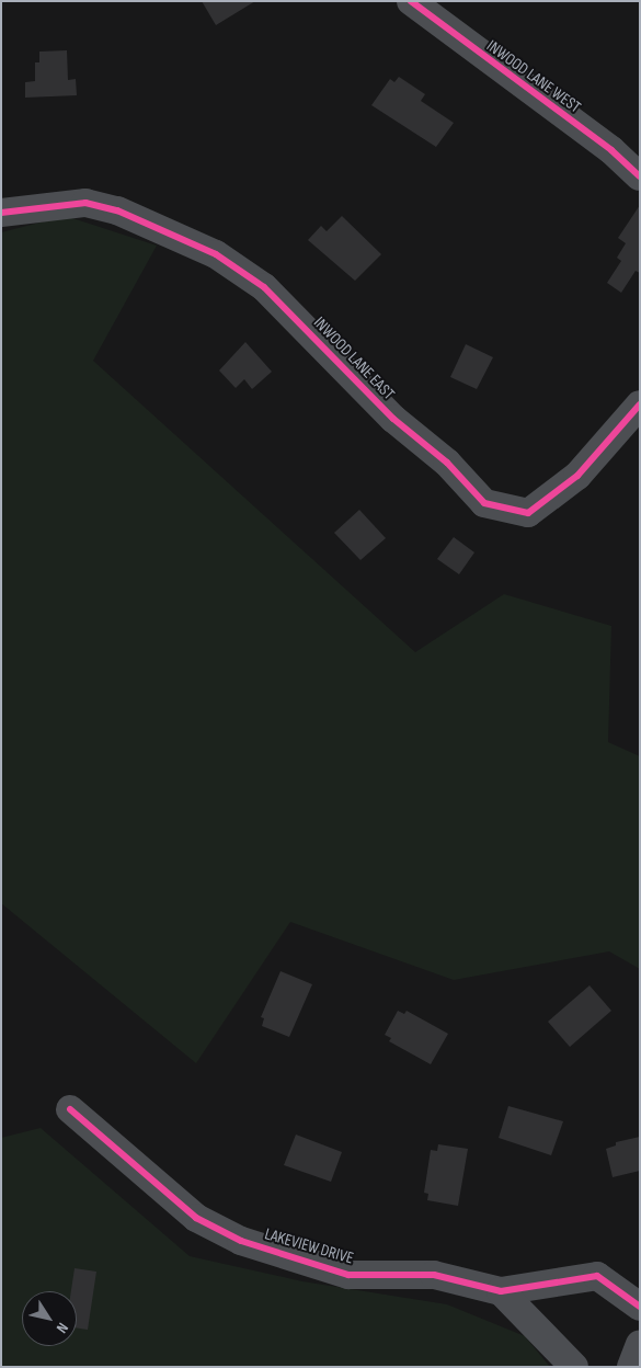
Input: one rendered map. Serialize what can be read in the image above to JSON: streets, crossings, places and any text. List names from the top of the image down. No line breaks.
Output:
{"streets":{"street":["INWOOD LANE WEST","INWOOD LANE EAST","LAKEVIEW DRIVE"]},"north":"bottom right"}
